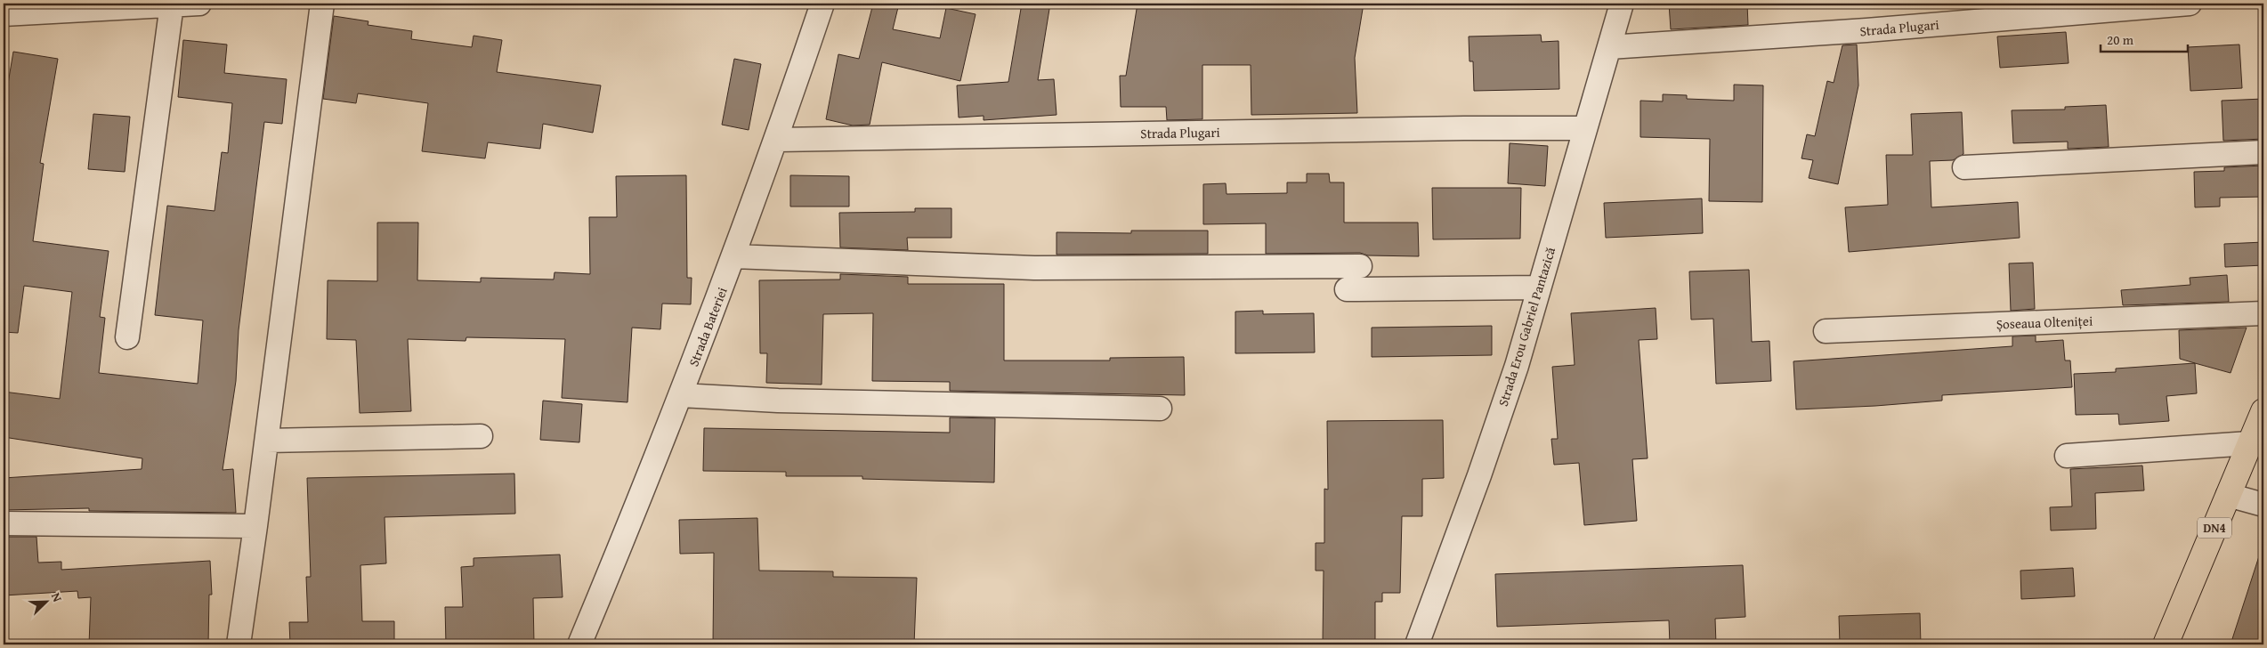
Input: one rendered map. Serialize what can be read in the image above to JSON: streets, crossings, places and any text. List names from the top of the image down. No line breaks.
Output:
{"streets":{"main road":["DN4"],"street":["Strada Plugari","Șoseaua Olteniței","Strada Bateriei","Strada Erou Gabriel Pantazică"]},"crossings":[["Strada Plugari","Strada Bateriei"],["Strada Plugari","Strada Erou Gabriel Pantazică"]],"scale_bar":"20 m","north":"top right"}
